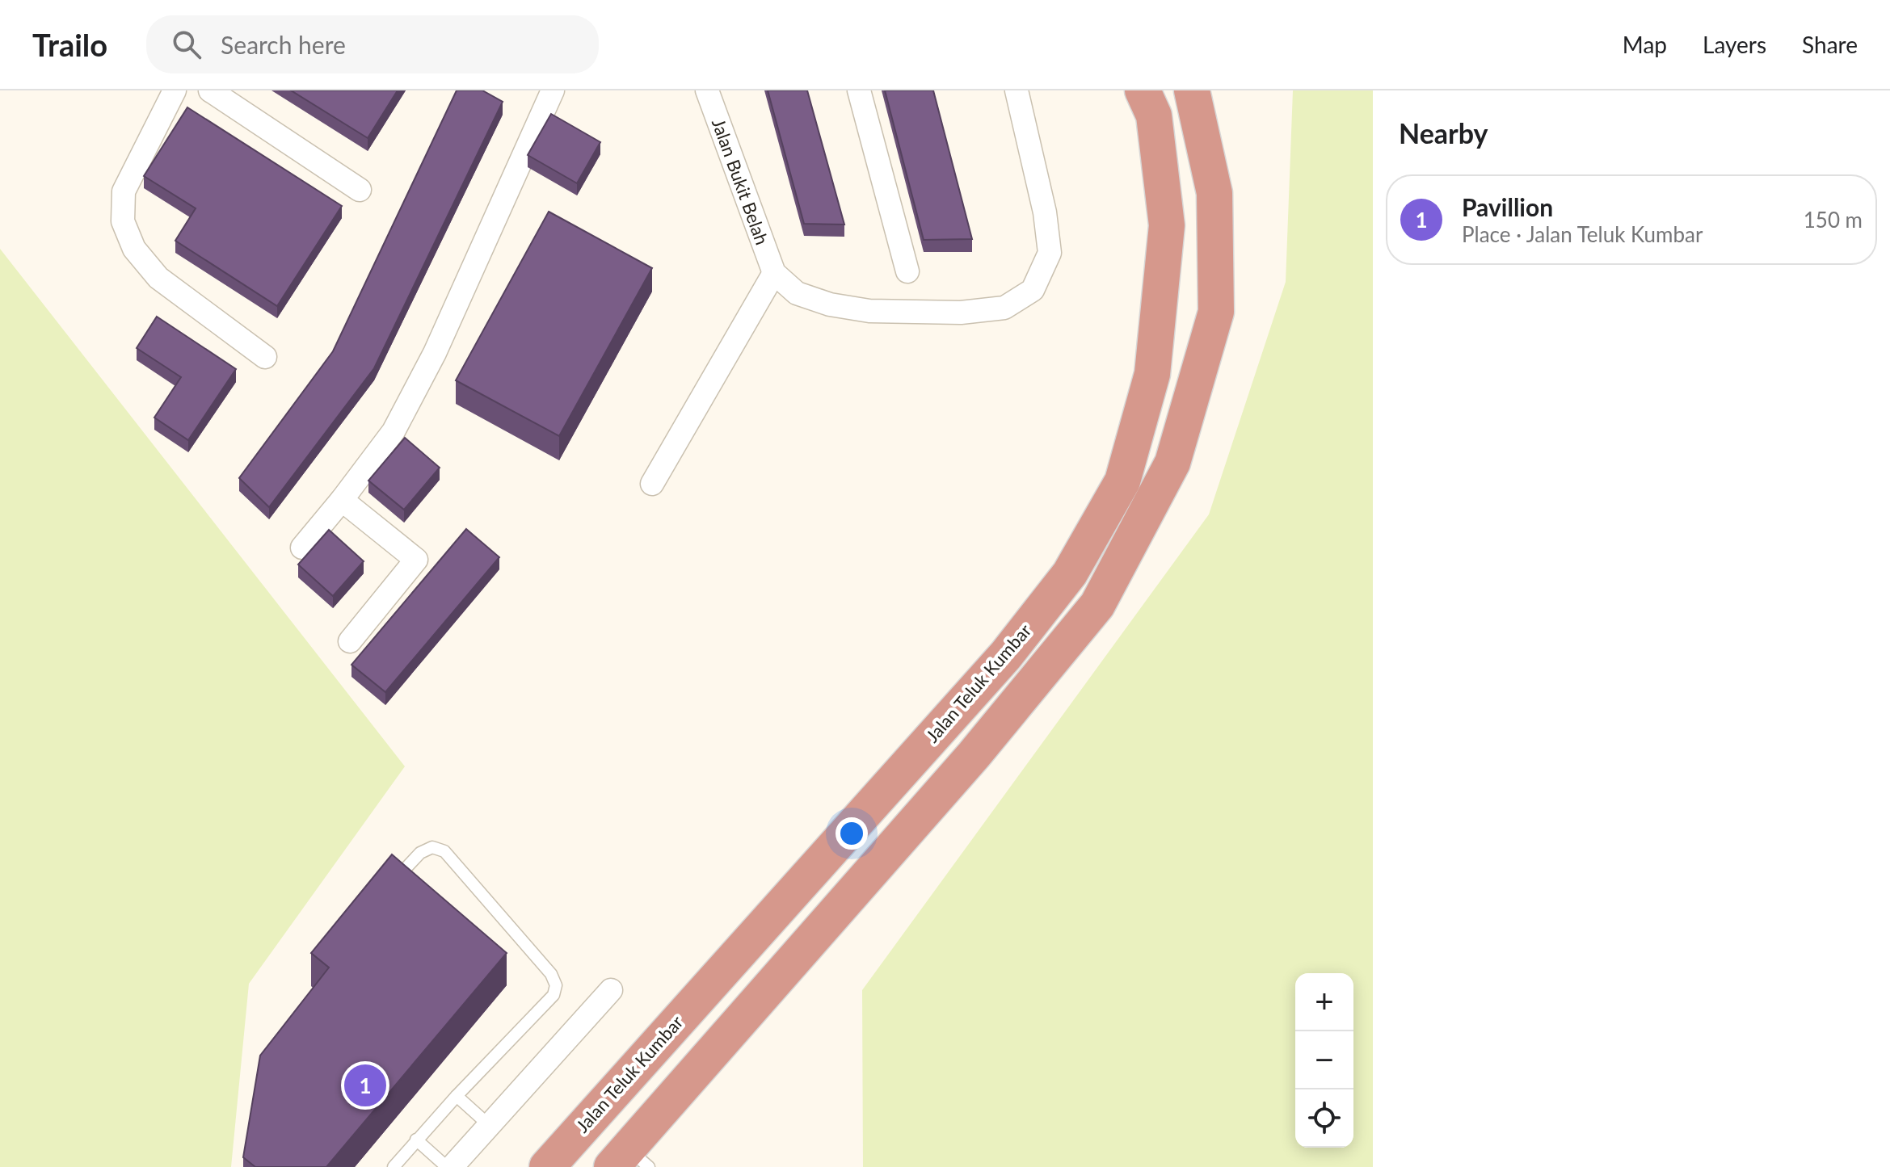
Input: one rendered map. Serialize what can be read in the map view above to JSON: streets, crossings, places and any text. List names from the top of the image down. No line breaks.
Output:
{"streets":{"highway":["Jalan Teluk Kumbar"],"street":["Jalan Bukit Belah"]},"page":{"header":"Trailo","search":"Search here","nav":["Map","Layers","Share"],"heading":"Nearby","list":[{"mark":"1","name":"Pavillion","note":"Place · Jalan Teluk Kumbar","value":"150 m"}],"map_buttons":["+","−"],"pins":"1"}}
